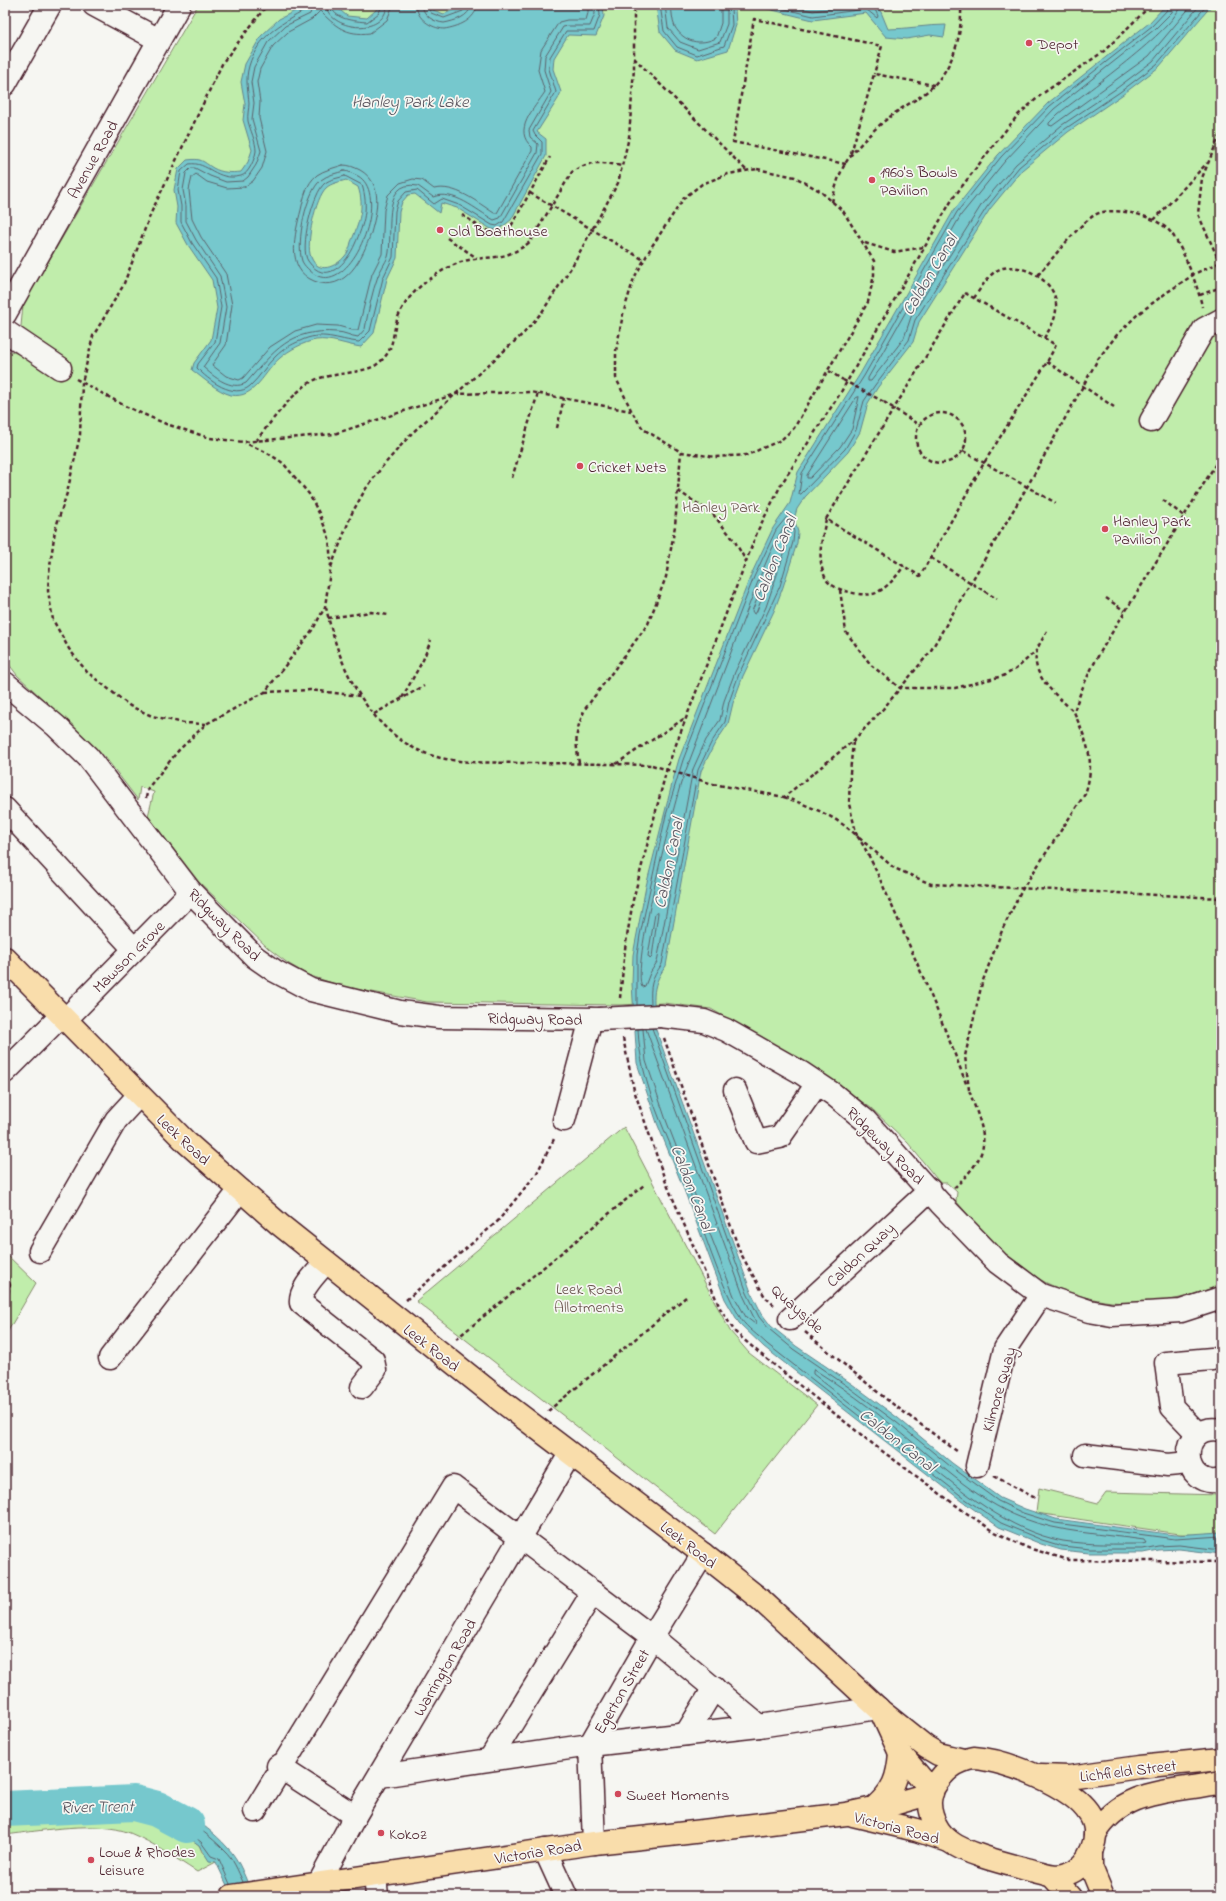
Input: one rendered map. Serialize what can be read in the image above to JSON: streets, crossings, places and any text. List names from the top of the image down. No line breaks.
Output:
{"streets":{"main road":["Leek Road","Lichfield Street","Victoria Road"],"street":["Avenue Road","Ridgway Road","Mawson Grove","Ridgeway Road","Caldon Quay","Kilmore Quay","Warrington Road","Egerton Street"],"path":["Quayside"]},"crossings":[["Ridgway Road","Mawson Grove"],["Ridgway Road","Ridgeway Road"],["Ridgway Road","Quayside"],["Mawson Grove","Leek Road"],["Leek Road","Warrington Road"],["Leek Road","Egerton Street"],["Leek Road","Lichfield Street"],["Leek Road","Victoria Road"],["Ridgeway Road","Caldon Quay"],["Ridgeway Road","Quayside"],["Ridgeway Road","Kilmore Quay"],["Caldon Quay","Quayside"],["Quayside","Kilmore Quay"],["Warrington Road","Victoria Road"],["Egerton Street","Victoria Road"],["Lichfield Street","Victoria Road"]],"water":["Hanley Park Lake","Caldon Canal","River Trent"],"parks":["Hanley Park","Leek Road Allotments"],"places":["Depot","1960's Bowls Pavilion","Old Boathouse","Cricket Nets","Hanley Park Pavilion","Sweet Moments","Kokoz","Lowe & Rhodes Leisure"]}
